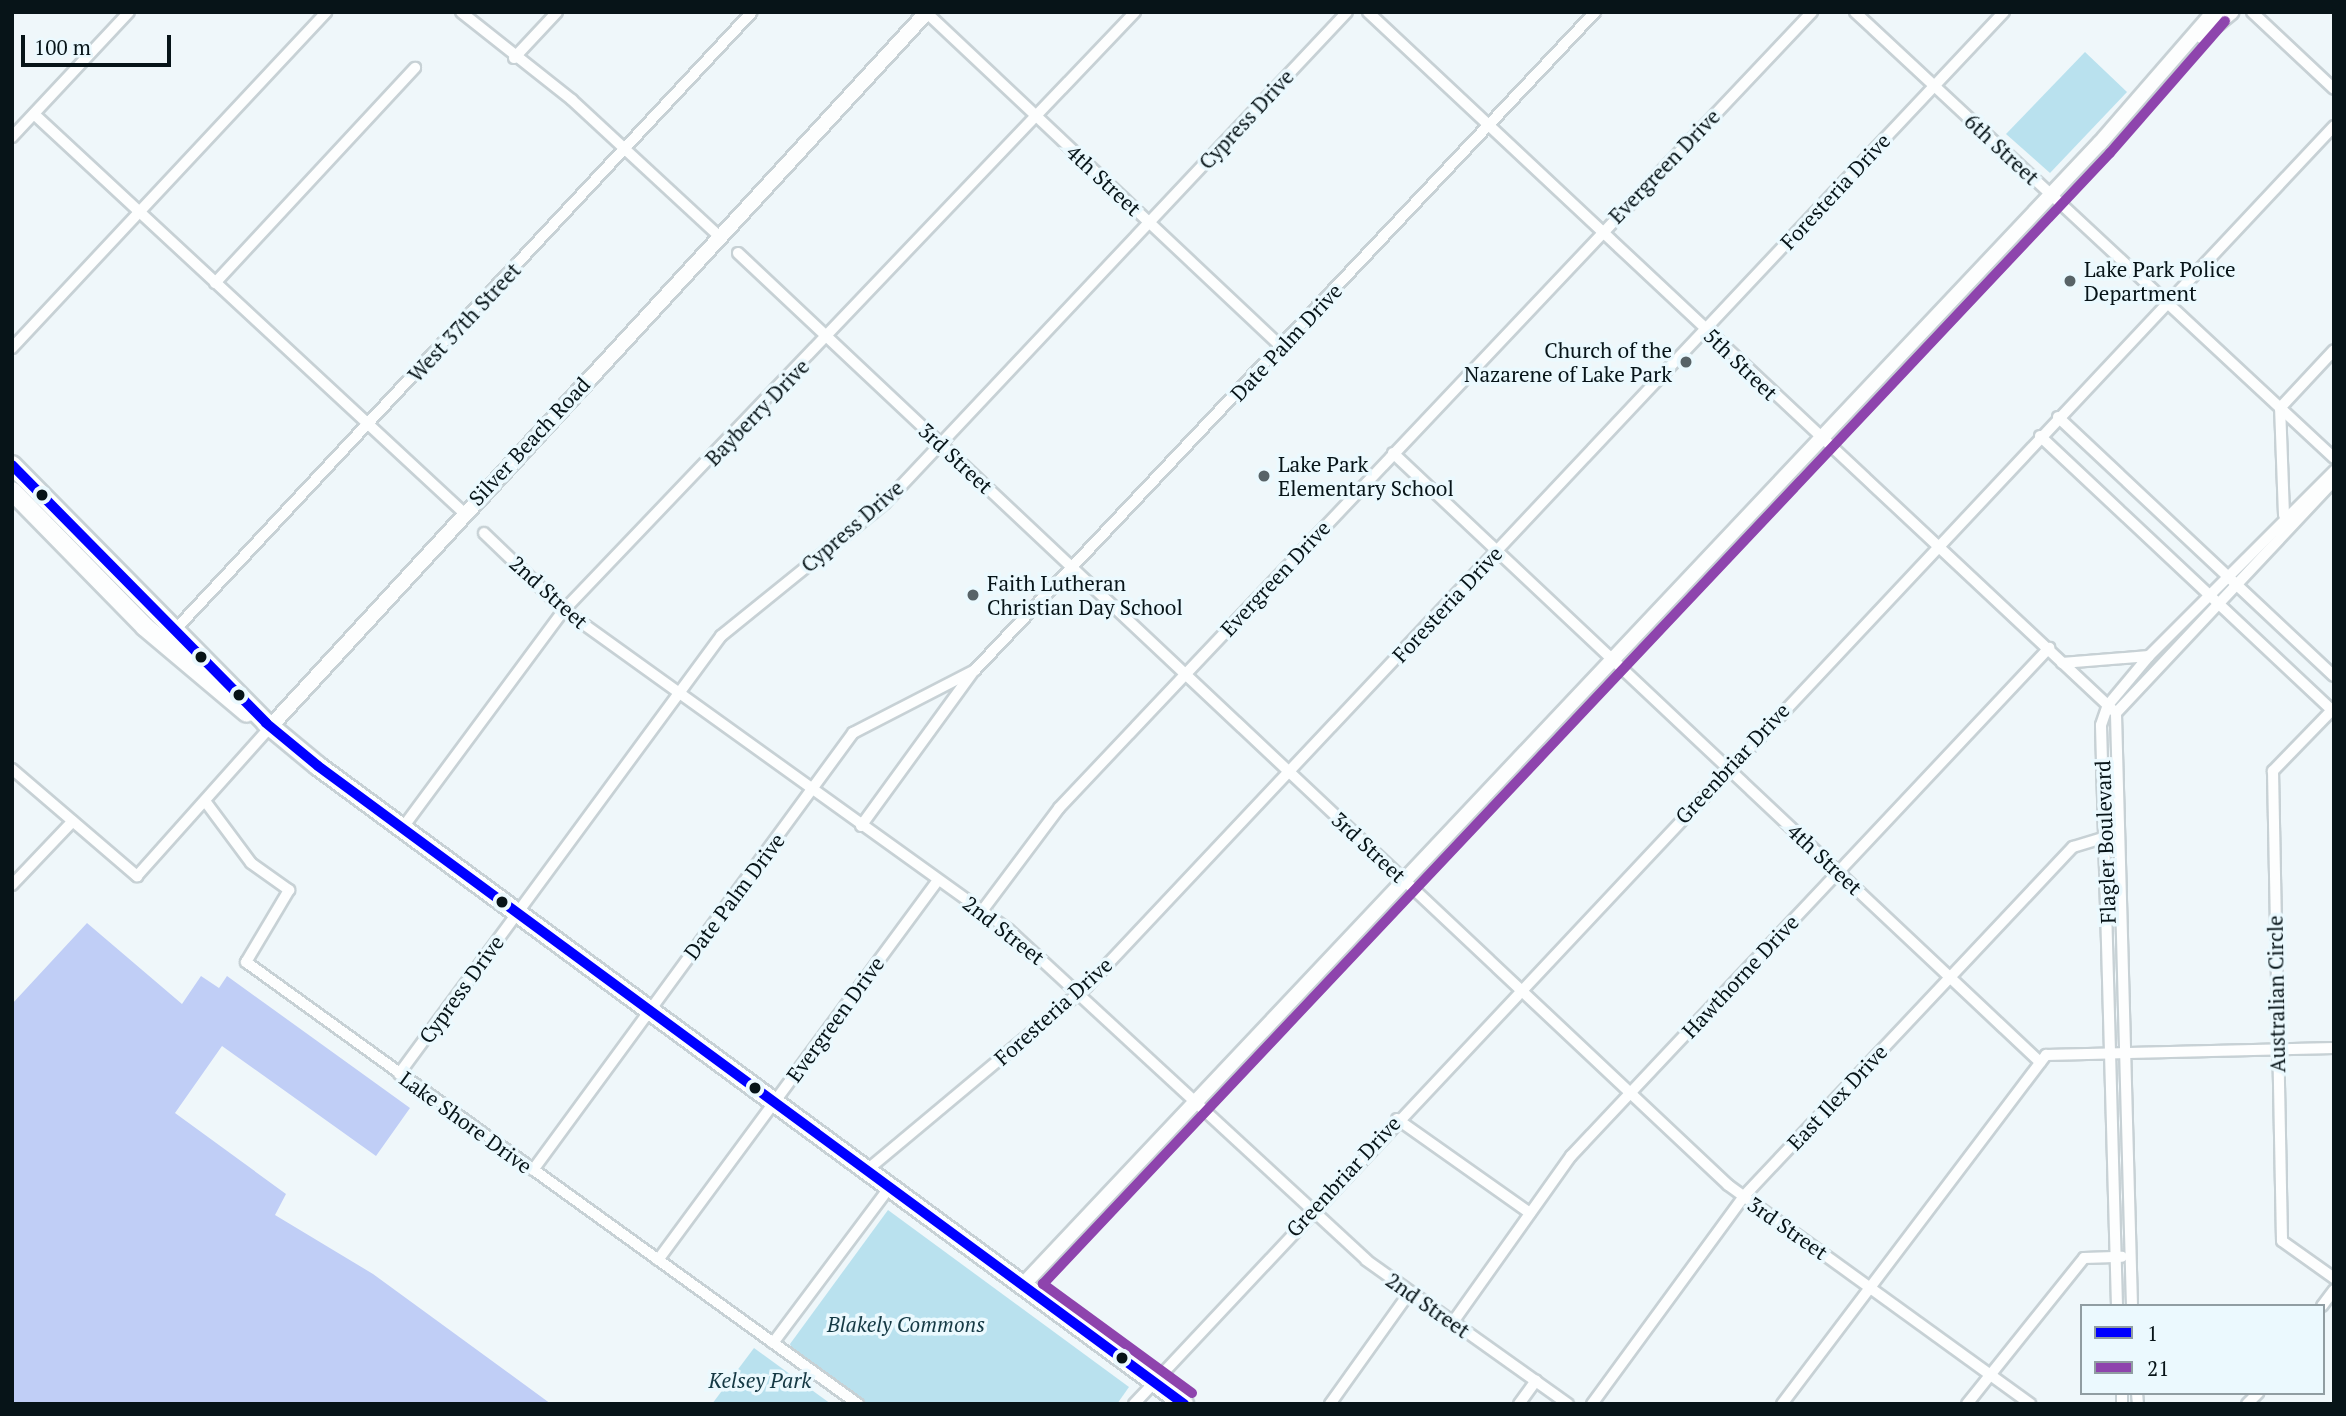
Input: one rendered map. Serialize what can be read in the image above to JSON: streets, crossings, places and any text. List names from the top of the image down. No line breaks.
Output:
{"streets":{"street":["Cypress Drive","6th Street","Evergreen Drive","4th Street","Foresteria Drive","West 37th Street","Date Palm Drive","5th Street","Bayberry Drive","Silver Beach Road","3rd Street","2nd Street","Greenbriar Drive","Flagler Boulevard","Hawthorne Drive","Australian Circle","East Ilex Drive","Lake Shore Drive"]},"crossings":[["Cypress Drive","4th Street"],["Cypress Drive","3rd Street"],["Cypress Drive","2nd Street"],["Cypress Drive","Lake Shore Drive"],["6th Street","Foresteria Drive"],["6th Street","Greenbriar Drive"],["Evergreen Drive","4th Street"],["Evergreen Drive","5th Street"],["Evergreen Drive","3rd Street"],["Evergreen Drive","2nd Street"],["Evergreen Drive","Lake Shore Drive"],["4th Street","Foresteria Drive"],["4th Street","Date Palm Drive"],["4th Street","Bayberry Drive"],["4th Street","Silver Beach Road"],["4th Street","Greenbriar Drive"],["4th Street","Hawthorne Drive"],["4th Street","East Ilex Drive"],["Foresteria Drive","5th Street"],["Foresteria Drive","3rd Street"],["Foresteria Drive","2nd Street"],["Date Palm Drive","5th Street"],["Date Palm Drive","3rd Street"],["Date Palm Drive","2nd Street"],["Date Palm Drive","Lake Shore Drive"],["5th Street","Greenbriar Drive"],["5th Street","Flagler Boulevard"],["5th Street","Hawthorne Drive"],["Bayberry Drive","3rd Street"],["Bayberry Drive","2nd Street"],["Silver Beach Road","Lake Shore Drive"],["3rd Street","Greenbriar Drive"],["3rd Street","Hawthorne Drive"],["3rd Street","East Ilex Drive"],["2nd Street","Greenbriar Drive"],["2nd Street","Hawthorne Drive"],["Flagler Boulevard","East Ilex Drive"]],"parks":["Blakely Commons","Kelsey Park"],"places":["Lake Park Police Department","Church of the Nazarene of Lake Park","Lake Park Elementary School","Faith Lutheran Christian Day School"],"lines":["transit line 21","transit line 1"],"legend":["1","21"],"scale_bar":"100 m"}
